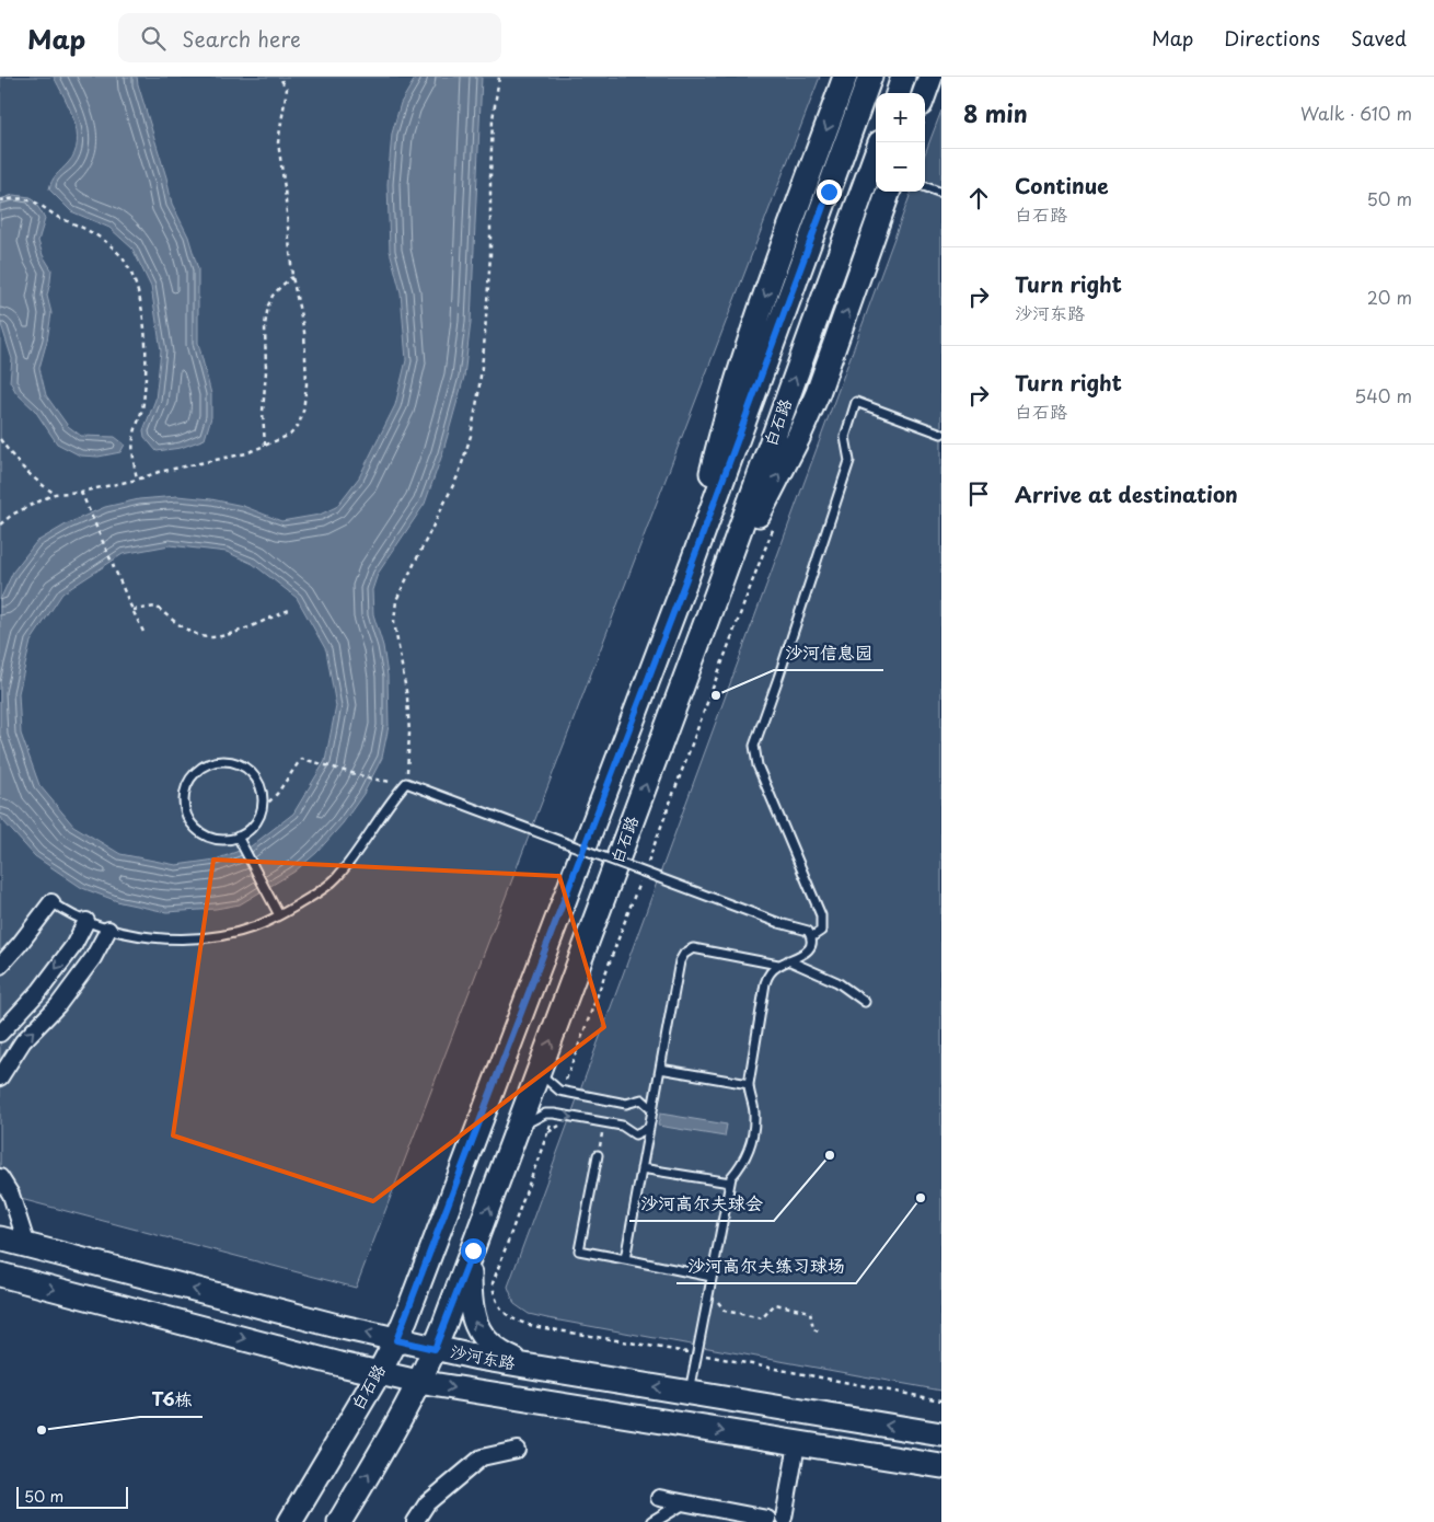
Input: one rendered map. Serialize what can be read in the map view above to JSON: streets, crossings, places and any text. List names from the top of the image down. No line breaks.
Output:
{"streets":{"main road":["白石路","沙河东路"]},"crossings":[["白石路","沙河东路"]],"places":["沙河信息园","沙河高尔夫球会","沙河高尔夫练习球场","T6栋"],"scale_bar":"50 m","page":{"header":"Map","search":"Search here","nav":["Map","Directions","Saved"],"heading":["8 min","Walk · 610 m"],"map_buttons":["+","−"],"list":[["Continue","白石路","50 m"],["Turn right","沙河东路","20 m"],["Turn right","白石路","540 m"],"Arrive at destination"],"scale":"50 m"}}
